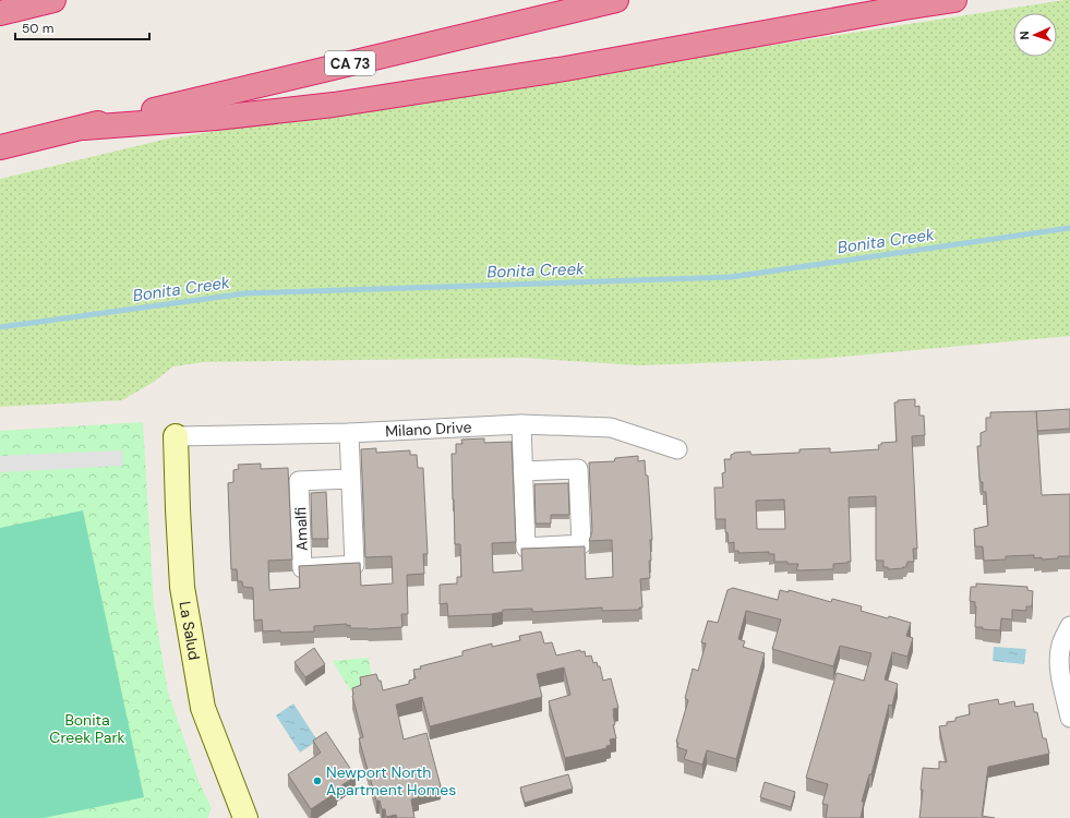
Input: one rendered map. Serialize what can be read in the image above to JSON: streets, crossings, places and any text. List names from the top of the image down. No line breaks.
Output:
{"streets":{"highway":["CA 73"],"street":["Milano Drive","Amalfi","La Salud"]},"crossings":[["Milano Drive","Amalfi"],["Milano Drive","La Salud"]],"water":["Bonita Creek"],"parks":["Bonita Creek Park"],"places":["Newport North Apartment Homes"],"scale_bar":"50 m","north":"left"}
